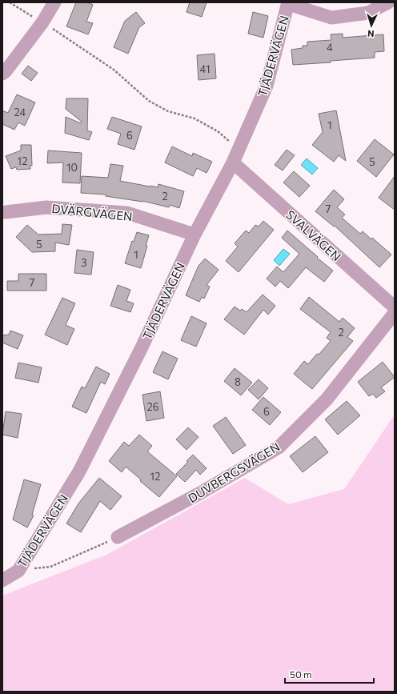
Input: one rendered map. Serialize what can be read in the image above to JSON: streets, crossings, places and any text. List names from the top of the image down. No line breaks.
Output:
{"streets":{"street":["TJÄDERVÄGEN","DVÄRGVÄGEN","SVALVÄGEN","DUVBERGSVÄGEN"]},"crossings":[["TJÄDERVÄGEN","DVÄRGVÄGEN"],["TJÄDERVÄGEN","SVALVÄGEN"]],"house_numbers":["4","41","24","1","6","12","5","10","2","7","5","1","3","7","2","8","26","6","12"],"scale_bar":"50 m","north":"bottom"}
